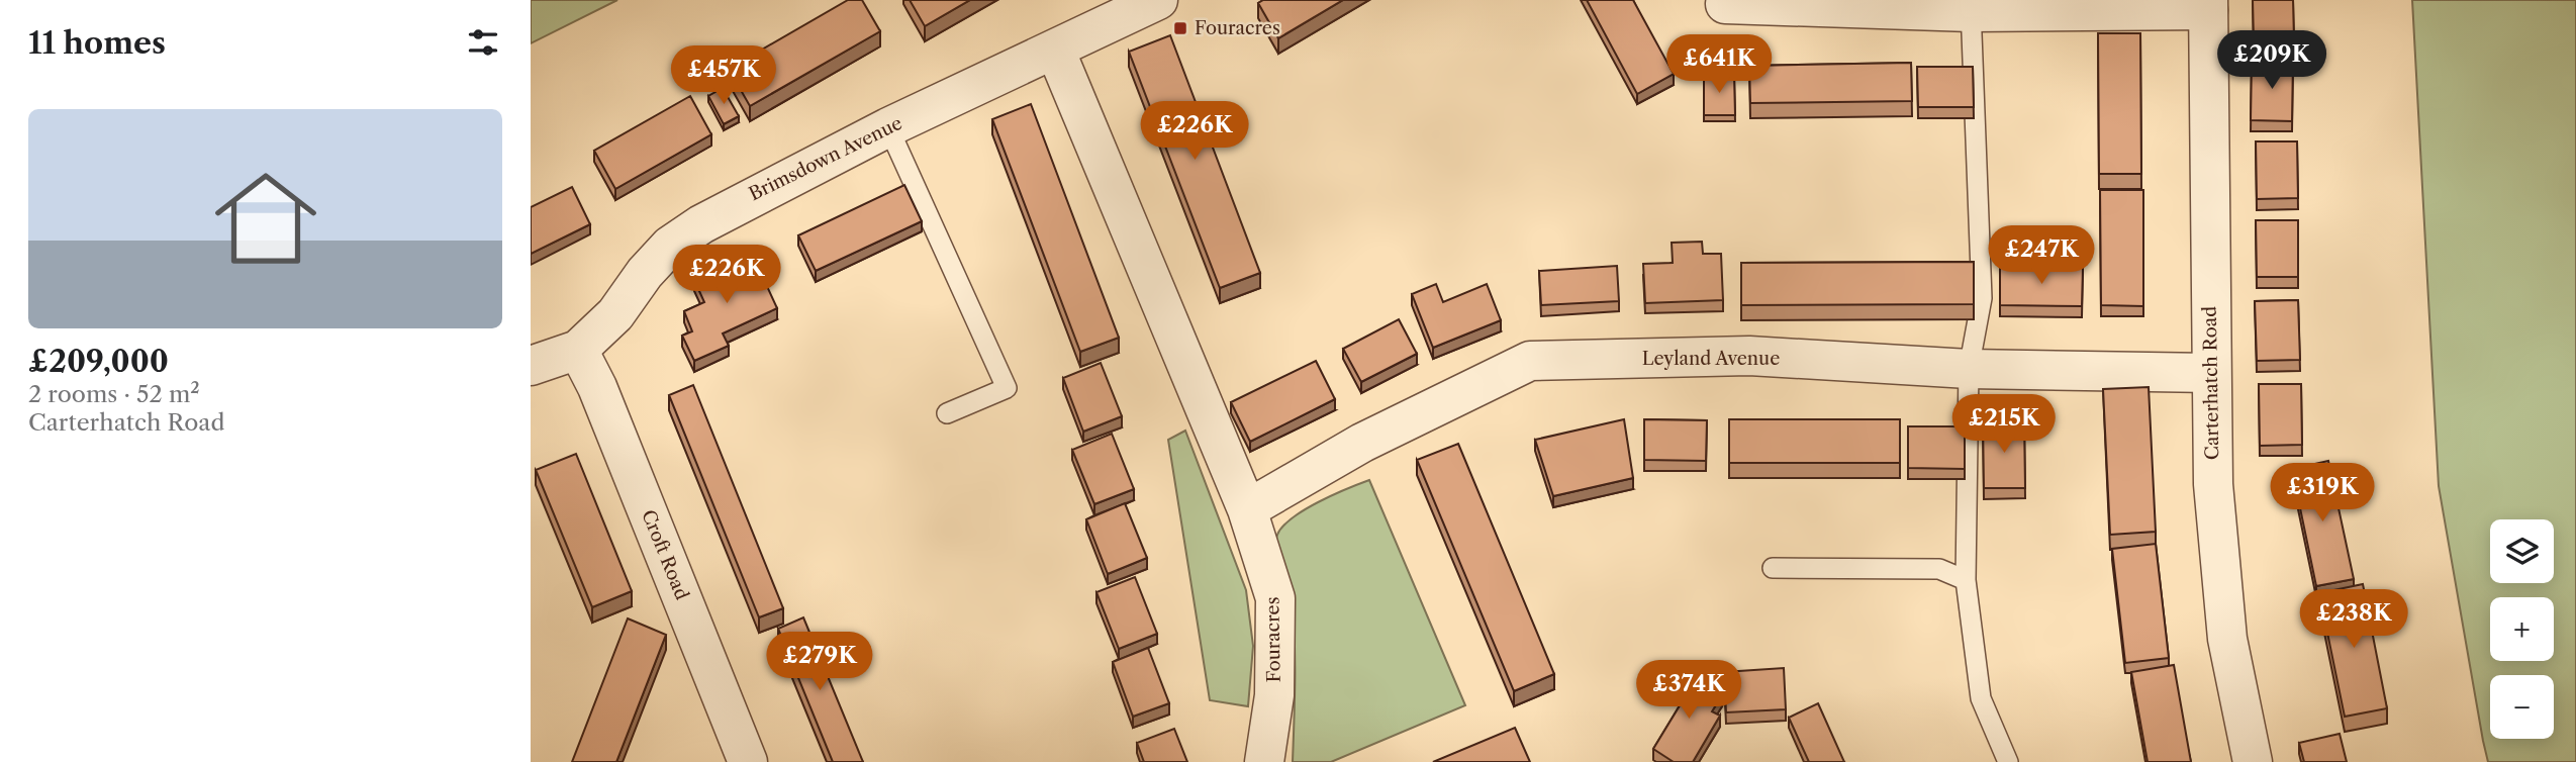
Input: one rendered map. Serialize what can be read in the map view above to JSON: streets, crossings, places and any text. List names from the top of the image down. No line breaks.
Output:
{"streets":{"street":["Brimsdown Avenue","Leyland Avenue","Carterhatch Road","Croft Road","Fouracres"]},"crossings":[["Brimsdown Avenue","Croft Road"],["Brimsdown Avenue","Fouracres"],["Leyland Avenue","Carterhatch Road"],["Leyland Avenue","Fouracres"]],"places":{"transit":["Fouracres"]},"page":{"heading":"11 homes","price":["£209K","£641K","£457K","£226K","£247K","£226K","£215K","£319K","£238K","£279K","£374K"],"list":[{"name":"£209,000","note":"2 rooms · 52 m² · Carterhatch Road"}],"map_buttons":["+","−"]}}
